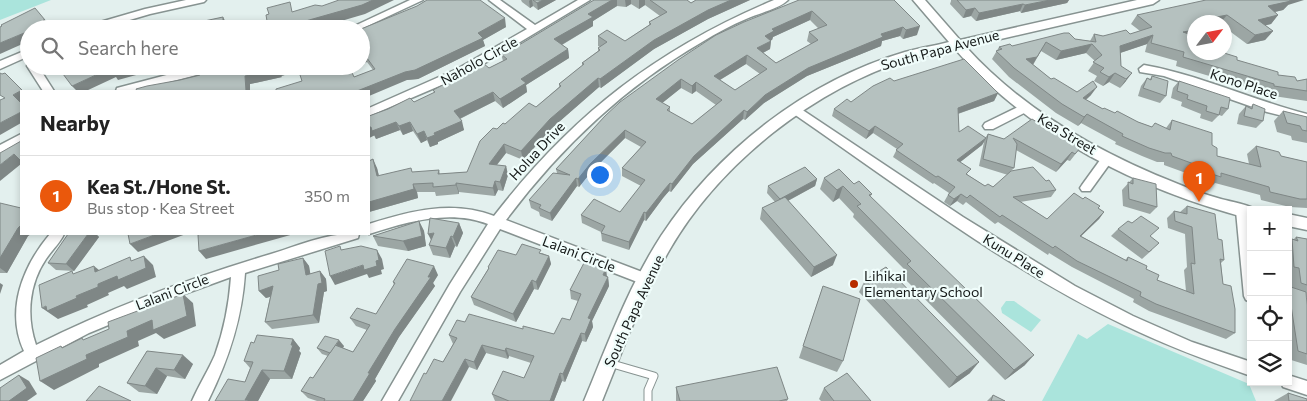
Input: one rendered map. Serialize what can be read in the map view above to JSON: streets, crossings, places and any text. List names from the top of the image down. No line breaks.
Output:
{"streets":{"street":["South Papa Avenue","Naholo Circle","Kono Place","Kea Street","Holua Drive","Lalani Circle","Kunu Place"]},"crossings":[["South Papa Avenue","Kea Street"],["South Papa Avenue","Lalani Circle"],["South Papa Avenue","Kunu Place"],["Holua Drive","Lalani Circle"]],"places":["Lihikai Elementary School"],"north":"top right","page":{"search":"Search here","heading":"Nearby","list":[{"mark":"1","name":"Kea St./Hone St.","note":"Bus stop · Kea Street","value":"350 m"}],"pins":"1","map_buttons":["+","−"]}}
